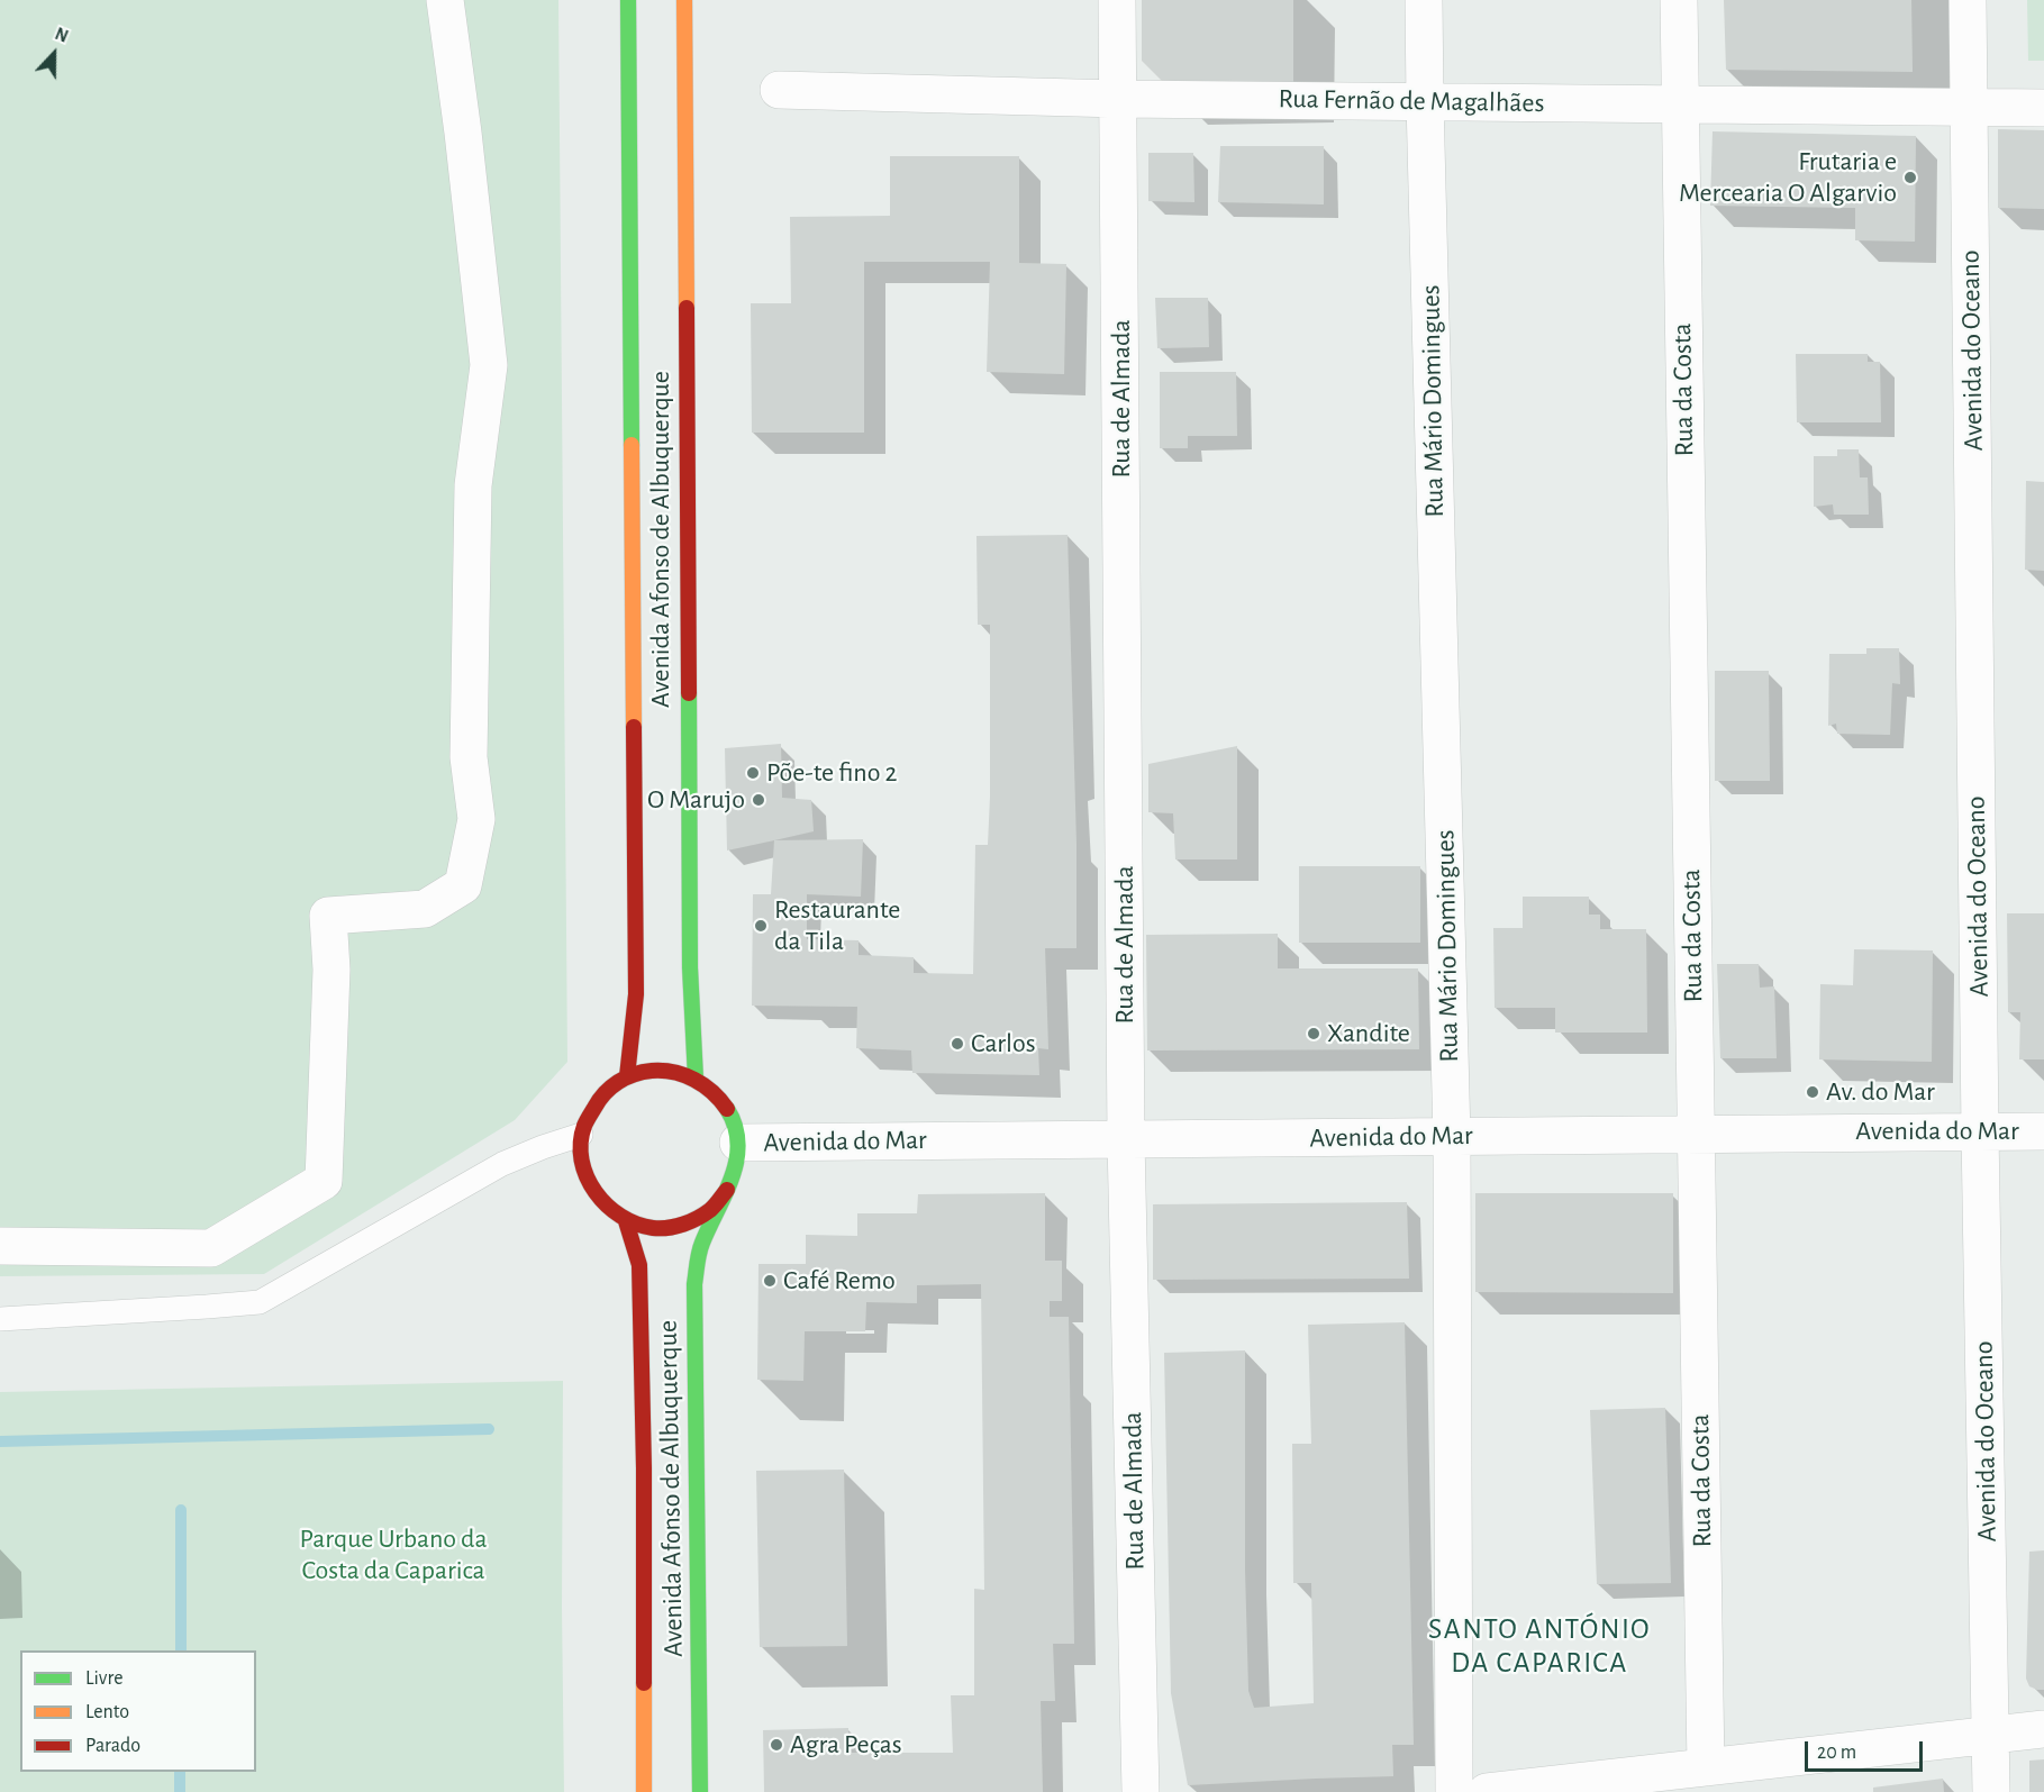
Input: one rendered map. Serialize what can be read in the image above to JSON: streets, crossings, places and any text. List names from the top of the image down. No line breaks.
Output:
{"streets":{"main road":["Avenida Afonso de Albuquerque"],"street":["Rua Fernão de Magalhães","Avenida do Oceano","Rua da Costa","Rua de Almada","Rua Mário Domingues","Avenida do Mar"]},"crossings":[["Rua Fernão de Magalhães","Avenida do Oceano"],["Rua Fernão de Magalhães","Rua da Costa"],["Rua Fernão de Magalhães","Rua de Almada"],["Rua Fernão de Magalhães","Rua Mário Domingues"],["Avenida do Oceano","Avenida do Mar"],["Rua da Costa","Avenida do Mar"],["Rua de Almada","Avenida do Mar"],["Rua Mário Domingues","Avenida do Mar"],["Avenida Afonso de Albuquerque","Avenida do Mar"]],"districts":["SANTO ANTÓNIO DA CAPARICA"],"parks":["Parque Urbano da Costa da Caparica"],"places":["Frutaria e Mercearia O Algarvio","Põe-te fino 2","O Marujo","Restaurante da Tila","Xandite","Carlos","Av. do Mar","Café Remo","Agra Peças"],"legend":["Livre","Lento","Parado"],"scale_bar":"20 m","north":"top"}
